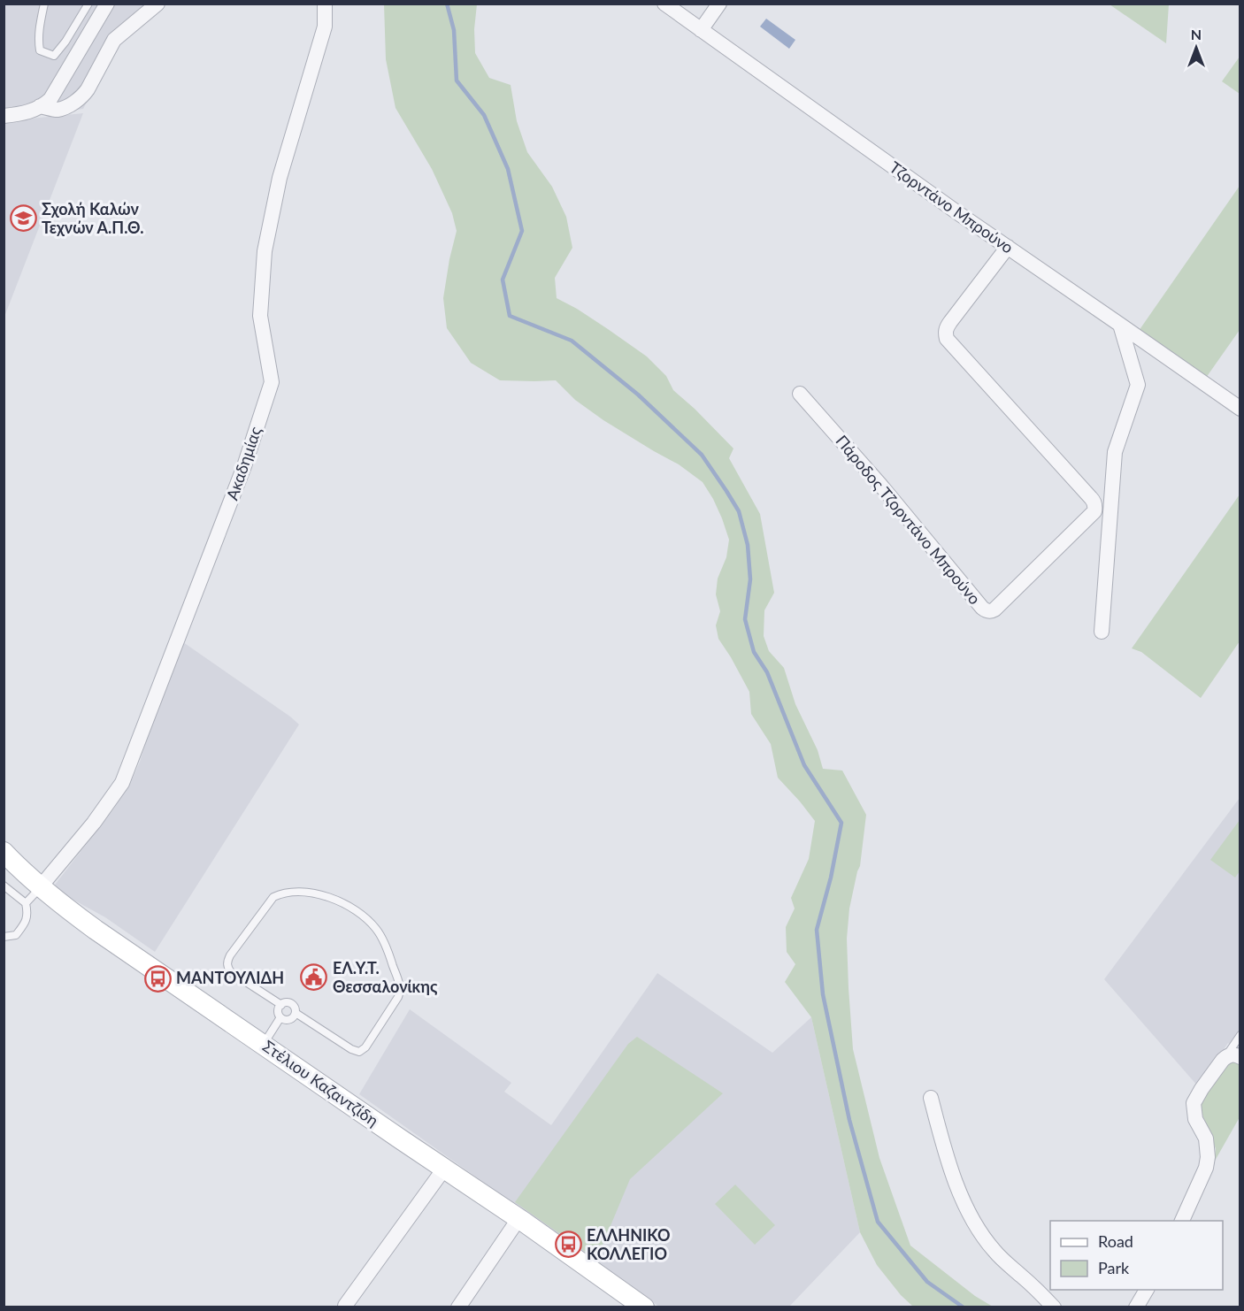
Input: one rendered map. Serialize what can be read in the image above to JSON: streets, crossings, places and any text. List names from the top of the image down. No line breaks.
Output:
{"streets":{"main road":["Στέλιου Καζαντζίδη"],"street":["Τζορντάνο Μπρούνο","Ακαδημίας","Πάροδος Τζορντάνο Μπρούνο"]},"crossings":[["Τζορντάνο Μπρούνο","Πάροδος Τζορντάνο Μπρούνο"],["Ακαδημίας","Στέλιου Καζαντζίδη"]],"places":{"school or university":["Σχολή Καλών Τεχνών Α.Π.Θ."],"public building":["ΕΛ.Υ.Τ. Θεσσαλονίκης"],"bus stop":["ΜΑΝΤΟΥΛΙΔΗ","ΕΛΛΗΝΙΚΟ ΚΟΛΛΕΓΙΟ"]},"legend":["Road","Park"],"north":"top"}
